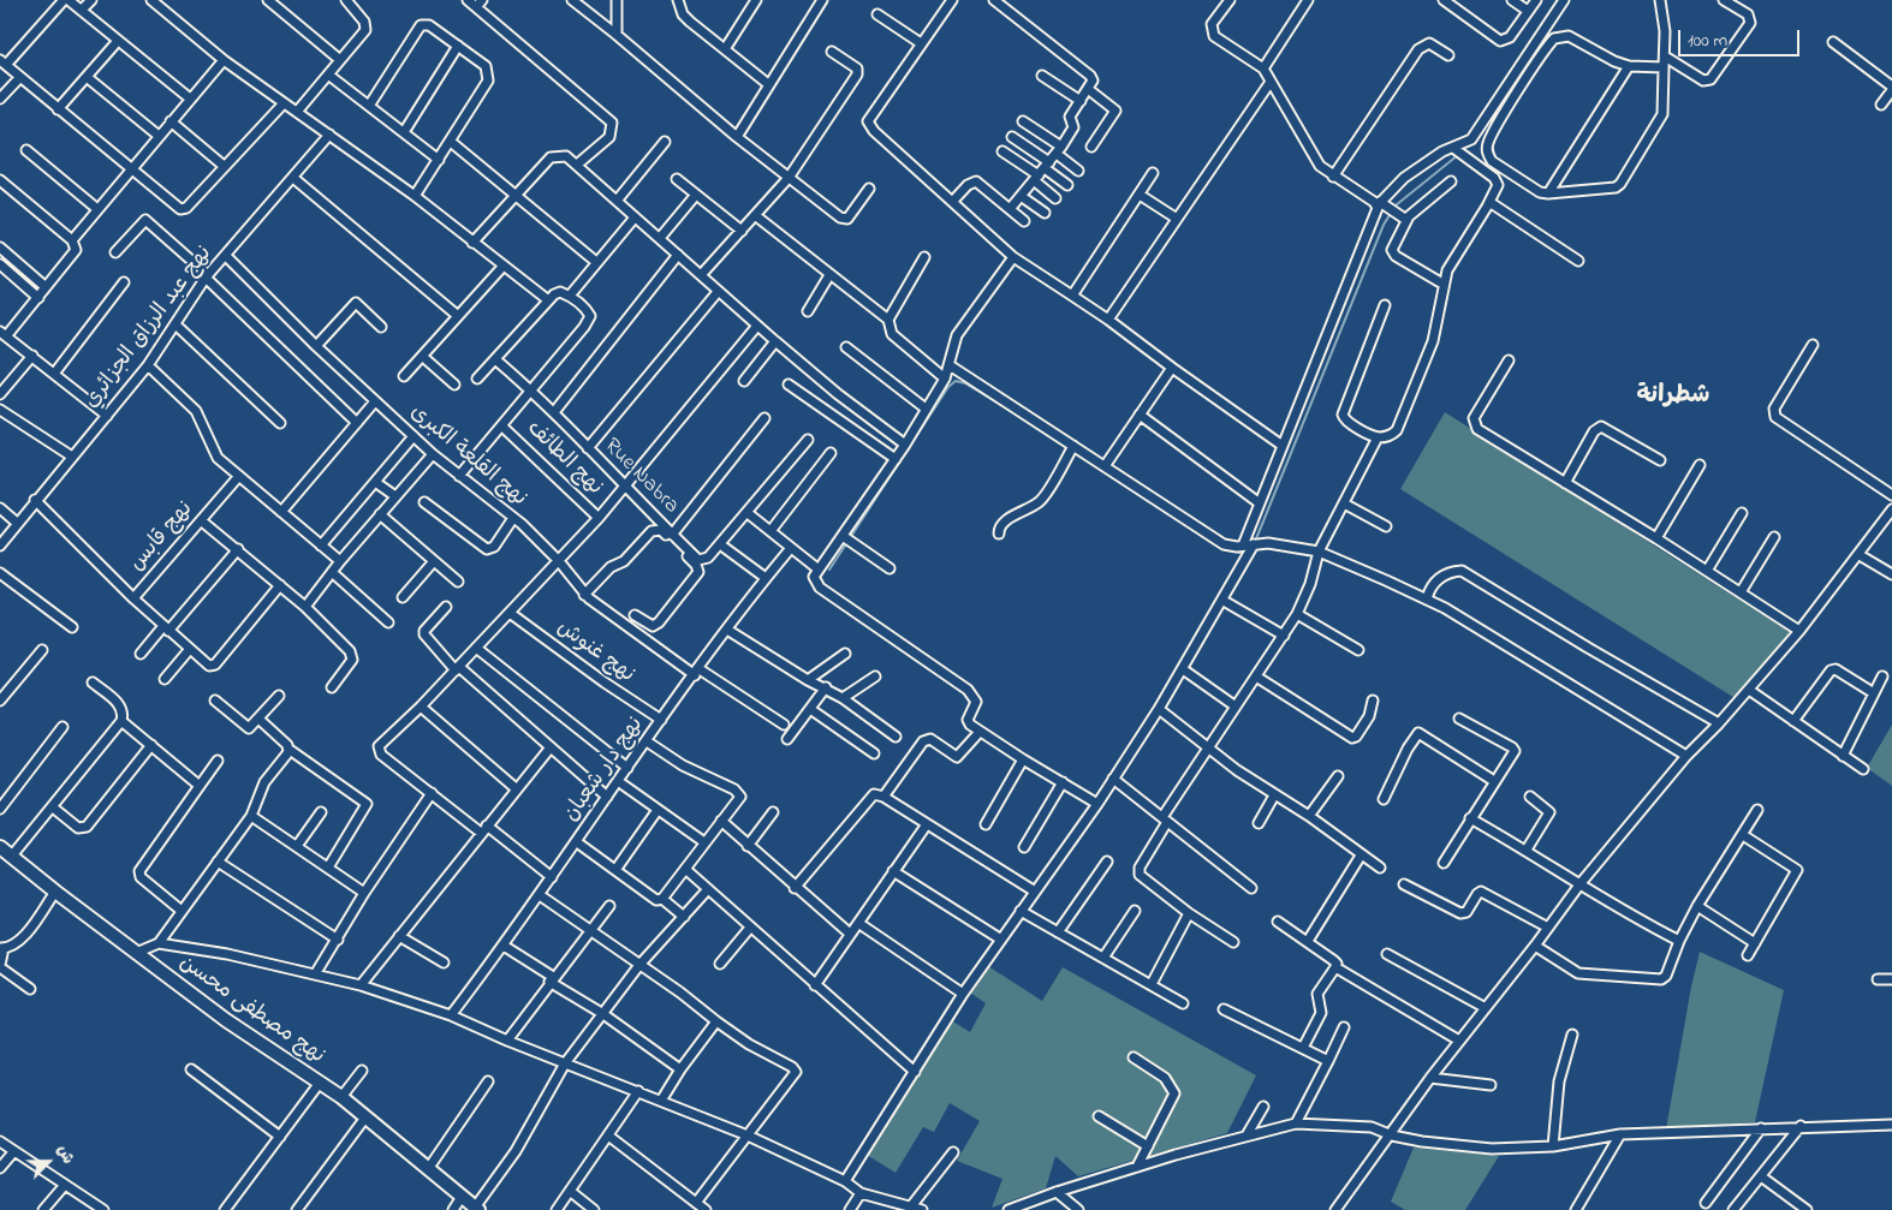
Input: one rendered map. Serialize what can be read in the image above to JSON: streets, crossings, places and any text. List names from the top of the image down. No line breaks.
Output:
{"streets":{"main road":["نهج مصطفى محسن"],"street":["نهج عبد الرزاق الجزائري","نهج القلعة الكبرى","نهج الطائف","Rue Nabra","نهج قابس","نهج غنوش","نهج دار شعبان"]},"crossings":[["نهج عبد الرزاق الجزائري","نهج القلعة الكبرى"],["نهج عبد الرزاق الجزائري","نهج قابس"],["نهج القلعة الكبرى","نهج دار شعبان"],["نهج غنوش","نهج دار شعبان"]],"districts":["شطرانة"],"scale_bar":"100 m","north":"top right"}
